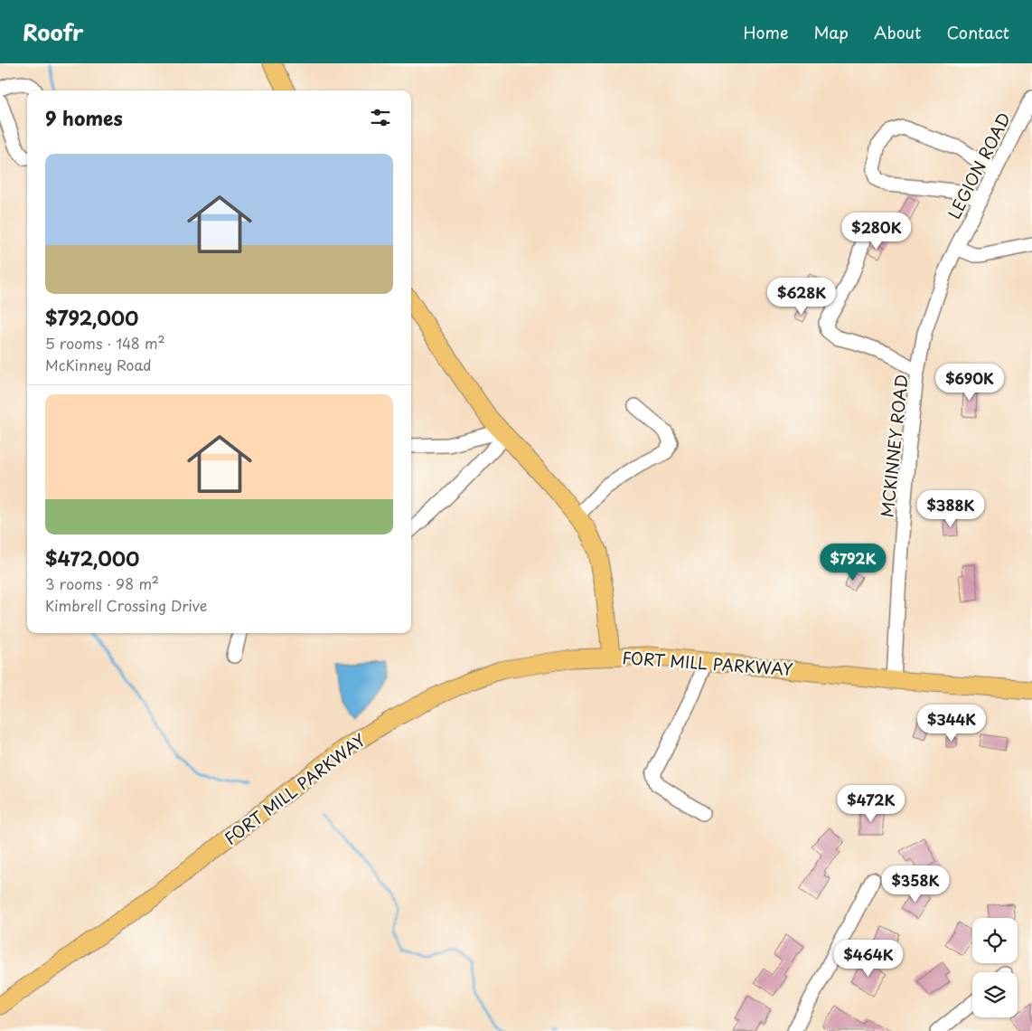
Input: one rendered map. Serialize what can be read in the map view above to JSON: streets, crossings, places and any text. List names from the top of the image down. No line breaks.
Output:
{"streets":{"main road":["FORT MILL PARKWAY"],"street":["LEGION ROAD","MCKINNEY ROAD"]},"crossings":[["LEGION ROAD","MCKINNEY ROAD"],["MCKINNEY ROAD","FORT MILL PARKWAY"]],"page":{"header":"Roofr","nav":["Home","Map","About","Contact"],"heading":"9 homes","list":[{"name":"$792,000","note":"5 rooms · 148 m² · McKinney Road"},{"name":"$472,000","note":"3 rooms · 98 m² · Kimbrell Crossing Drive"}],"price":["$280K","$628K","$690K","$388K","$792K","$344K","$472K","$358K","$464K"]}}
